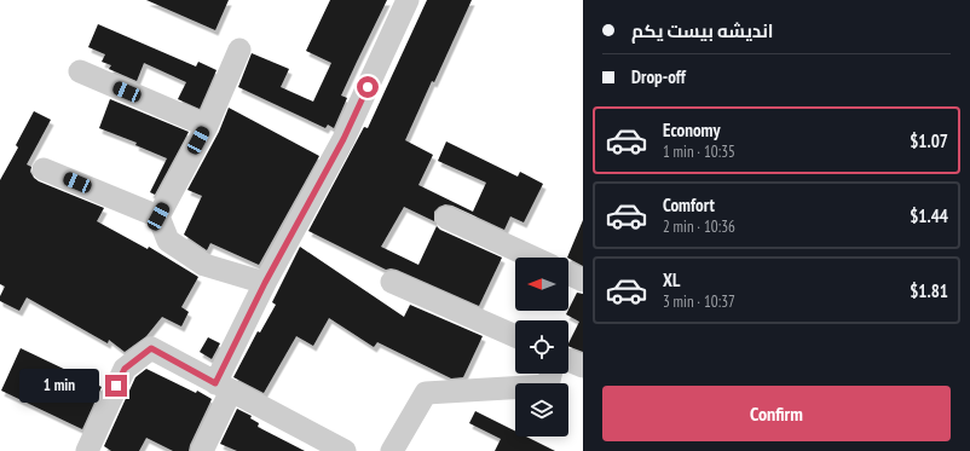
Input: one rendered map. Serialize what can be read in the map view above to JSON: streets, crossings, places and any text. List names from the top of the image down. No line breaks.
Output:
{"north":"left","page":{"banner":["اندیشه بیست یکم","Drop-off"],"list":[{"name":"Economy","note":"1 min · 10:35","value":"$1.07"},{"name":"Comfort","note":"2 min · 10:36","value":"$1.44"},{"name":"XL","note":"3 min · 10:37","value":"$1.81"}],"bubble":"1 min","buttons":"Confirm"}}
